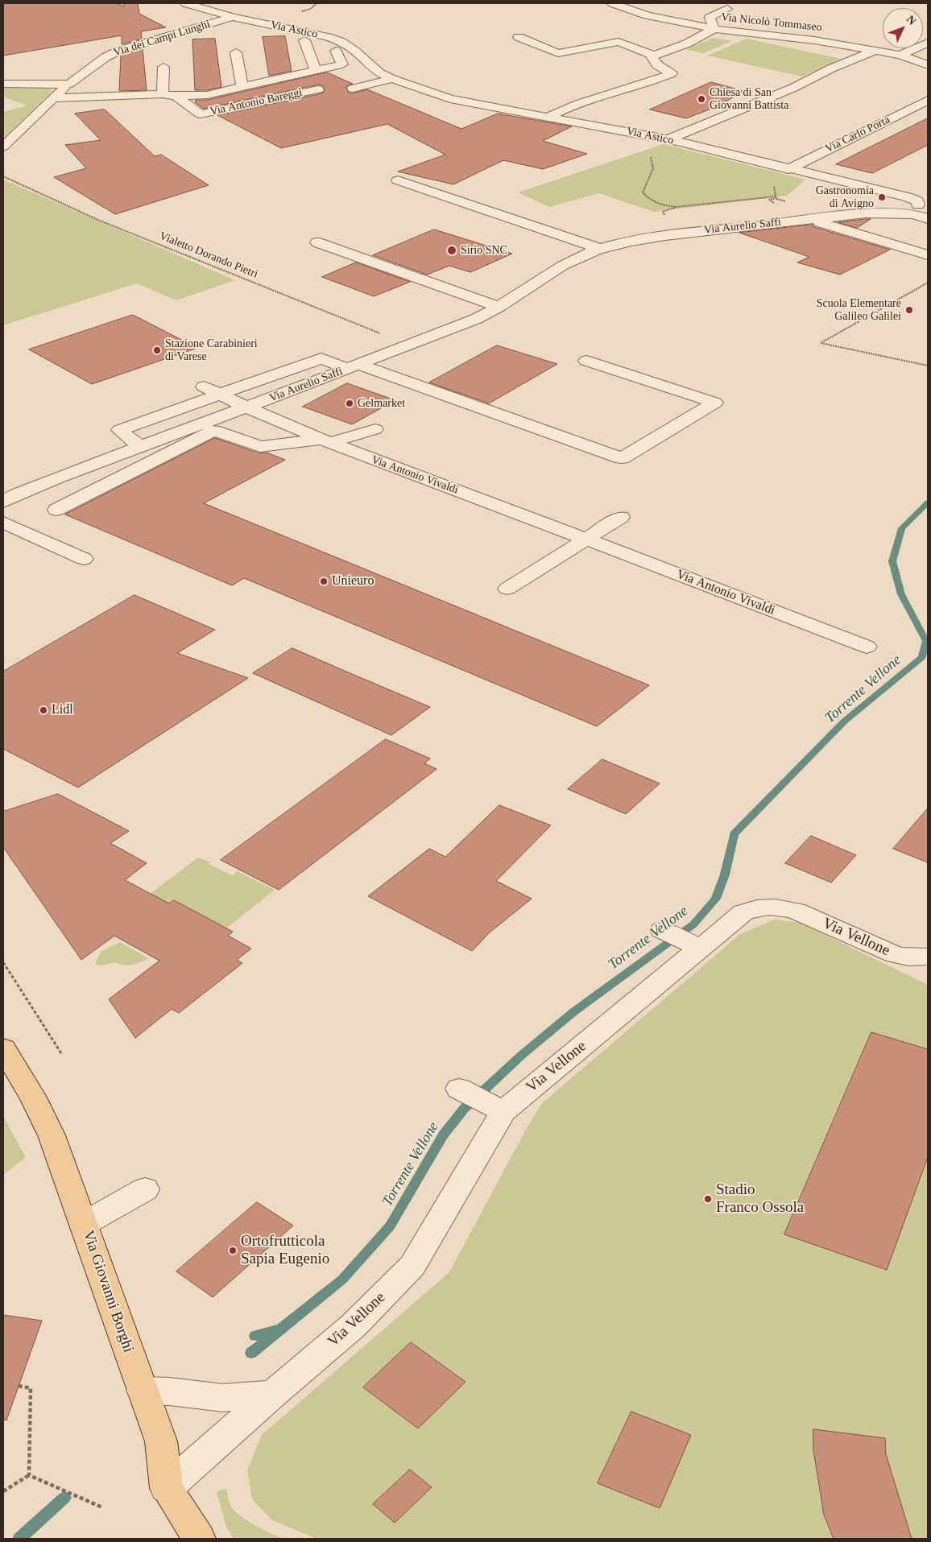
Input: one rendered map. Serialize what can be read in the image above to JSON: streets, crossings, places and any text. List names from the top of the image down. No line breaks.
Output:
{"streets":{"main road":["Via Giovanni Borghi"],"street":["Via Nicolò Tommaseo","Via Astico","Via dei Campi Lunghi","Via Antonio Bareggi","Via Carlo Porta","Via Aurelio Saffi","Via Antonio Vivaldi","Via Vellone"],"path":["Vialetto Dorando Pietri"]},"crossings":[["Via Astico","Via dei Campi Lunghi"],["Via Astico","Via Carlo Porta"],["Via Astico","Via Aurelio Saffi"],["Via dei Campi Lunghi","Via Antonio Bareggi"],["Via Aurelio Saffi","Vialetto Dorando Pietri"],["Via Aurelio Saffi","Via Antonio Vivaldi"],["Via Vellone","Via Giovanni Borghi"]],"water":["Torrente Vellone"],"places":["Chiesa di San Giovanni Battista","Gastronomia di Avigno","Sirio SNC","Scuola Elementare Galileo Galilei","Stazione Carabinieri di Varese","Gelmarket","Unieuro","Lidl","Stadio Franco Ossola","Ortofrutticola Sapia Eugenio"],"north":"top right"}
